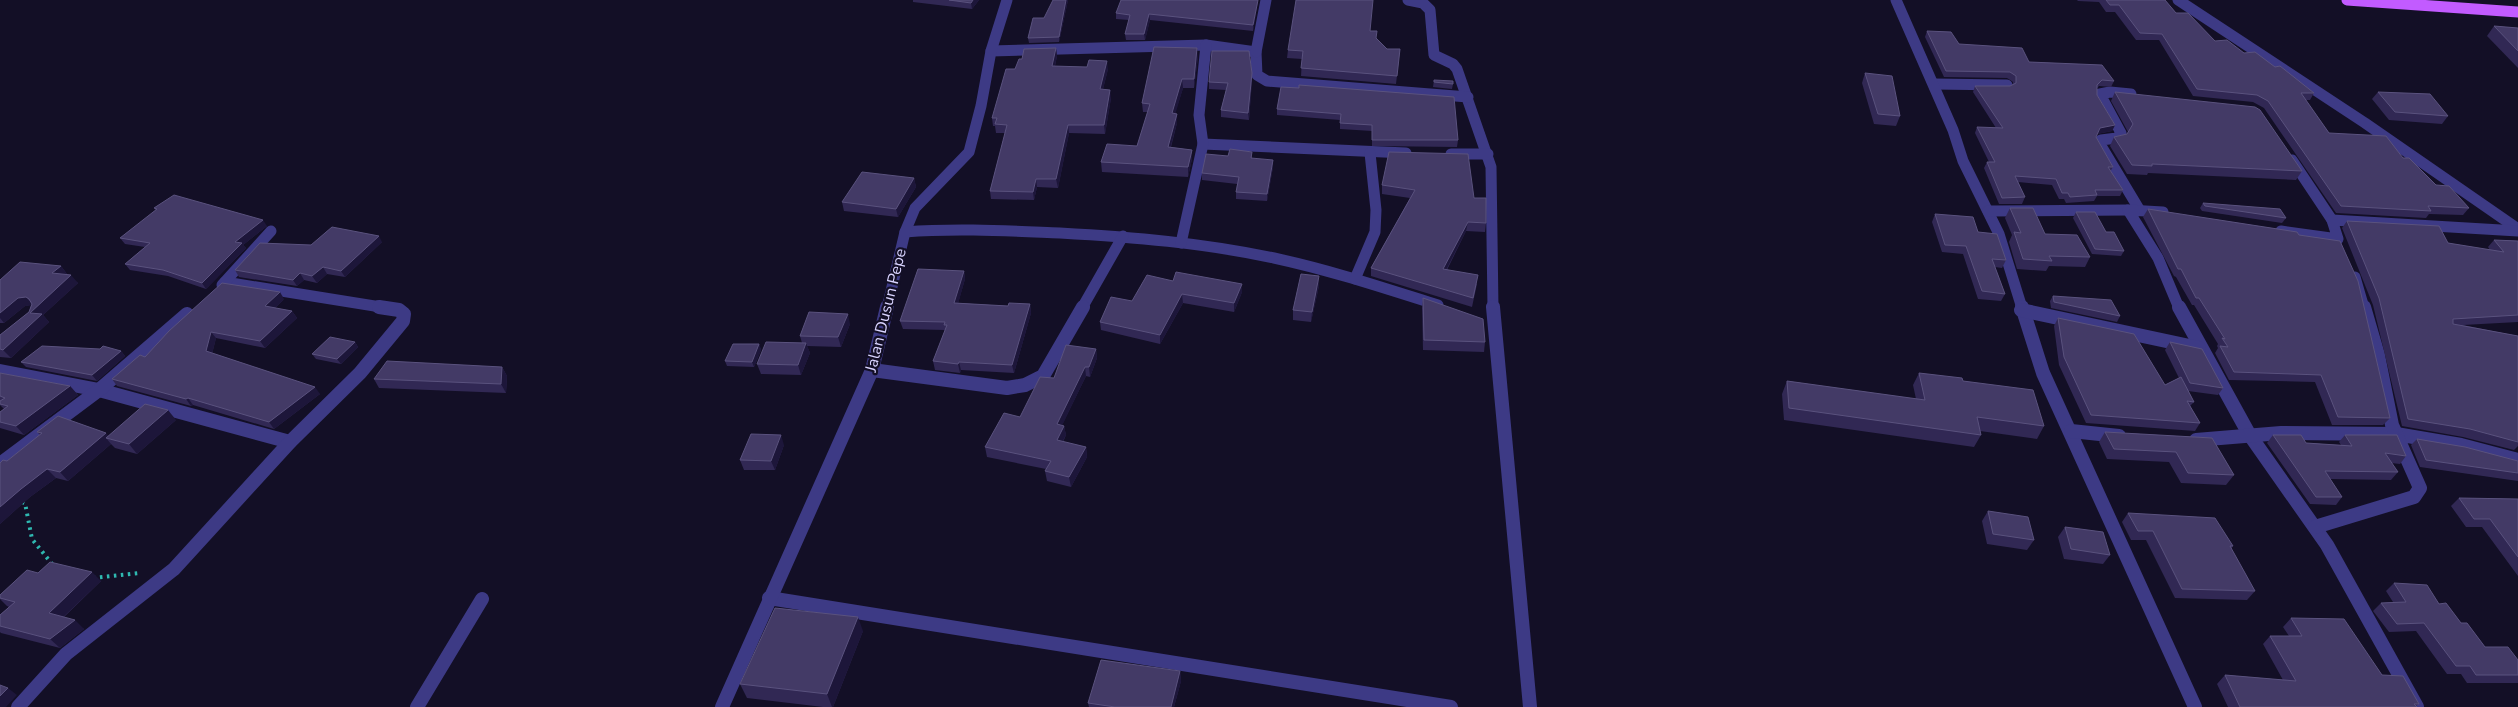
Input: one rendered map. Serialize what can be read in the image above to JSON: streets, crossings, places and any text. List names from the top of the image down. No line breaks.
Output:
{"streets":{"street":["Jalan Dusun Pepe"]}}
